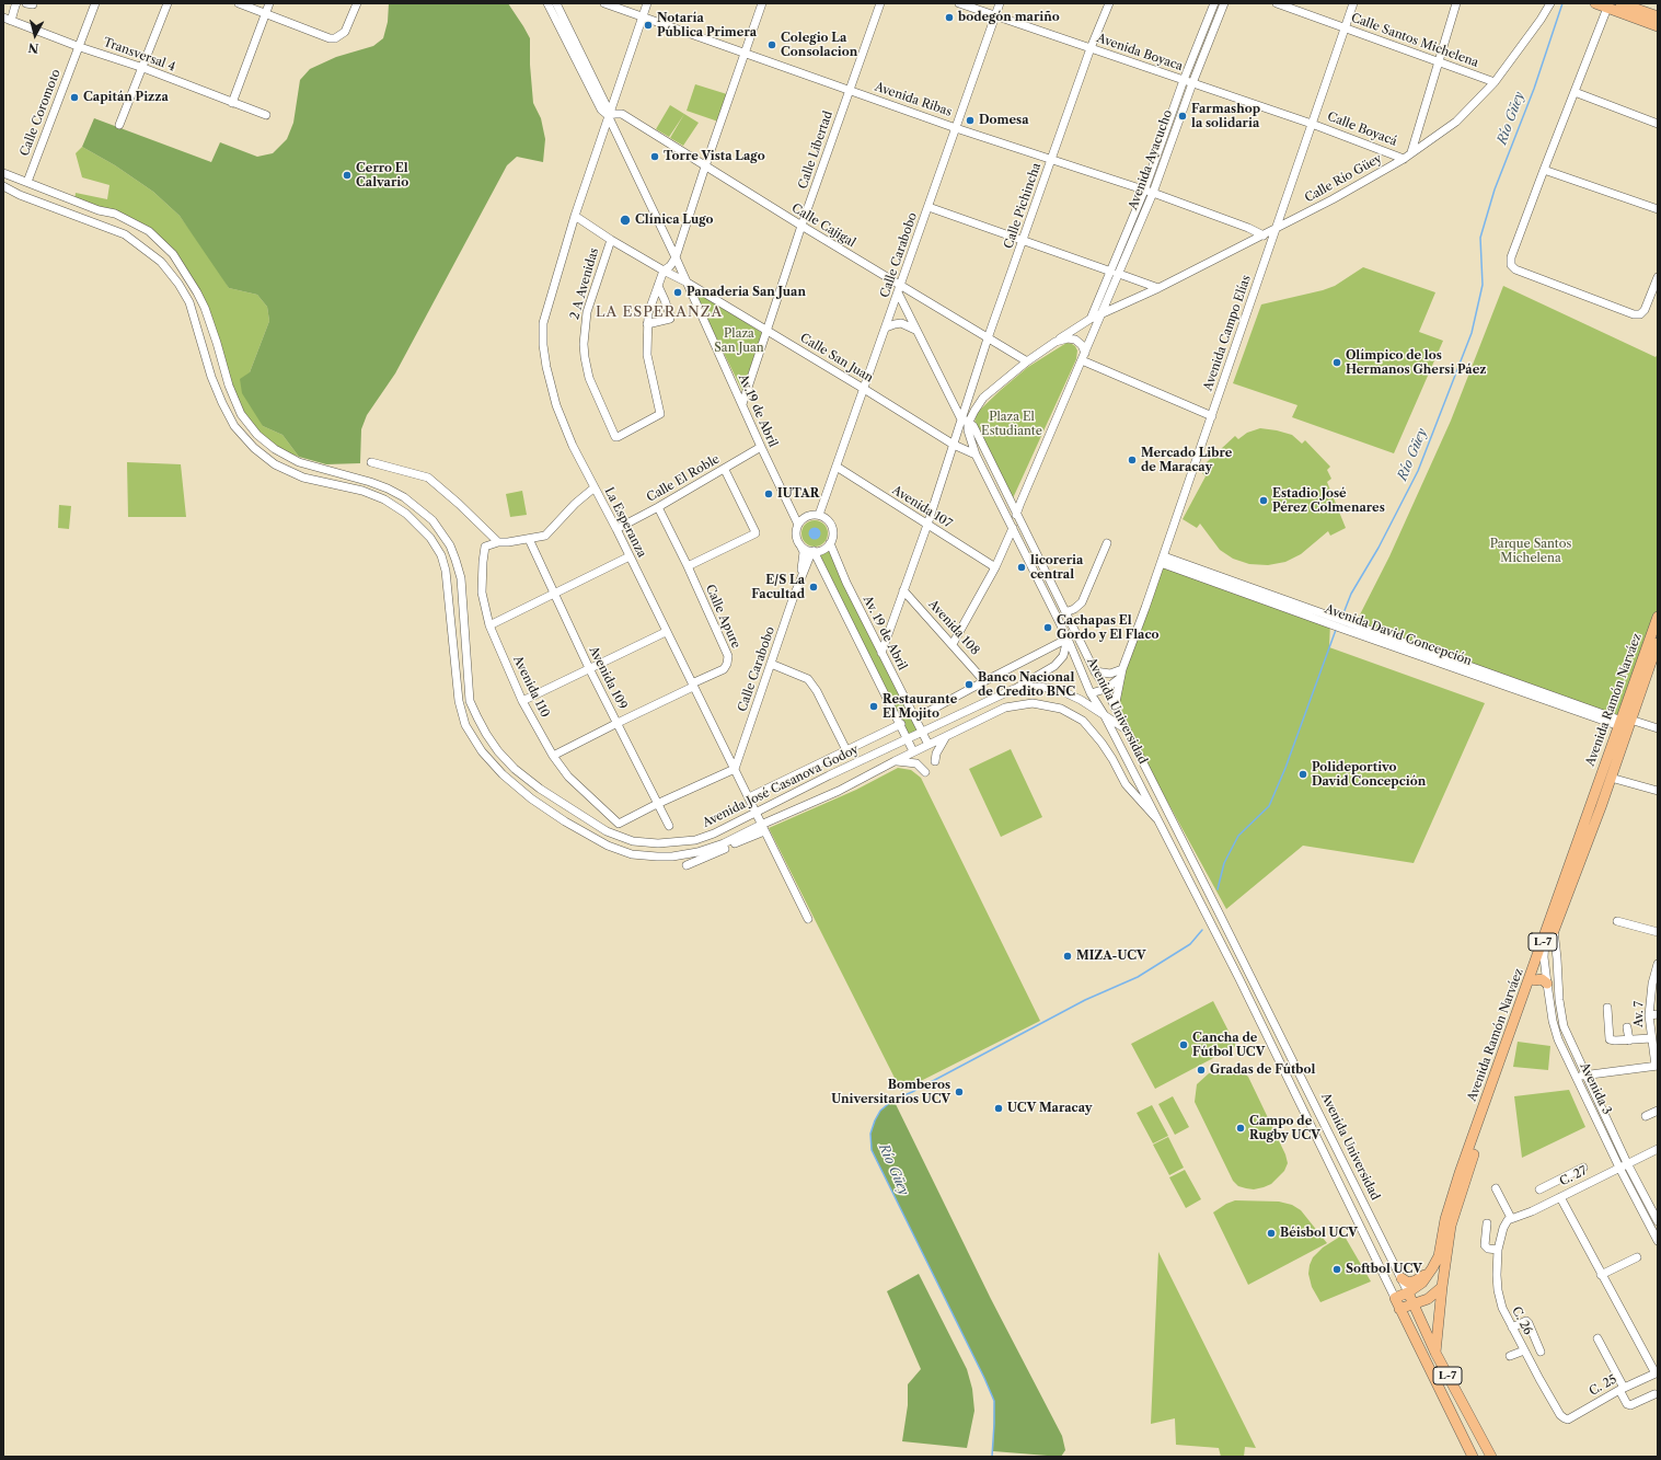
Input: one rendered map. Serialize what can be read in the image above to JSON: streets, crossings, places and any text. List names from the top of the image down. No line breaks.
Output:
{"streets":{"main road":["Avenida Ramón Narváez","Avenida Universidad","L-7"],"street":["Calle Santos Michelena","Avenida Boyaca","Transversal 4","Avenida Ribas","Calle Coromoto","Calle Boyacá","Calle Libertad","Avenida Ayacucho","Calle Río Güey","Calle Pichincha","Calle Cajigal","Calle Carabobo","2 A Avenidas","Avenida Campo Elías","Calle San Juan","Av.19 de Abril","Calle El Roble","Avenida 107","La Esperanza","Calle Apure","Avenida 108","Av. 19 de Abril","Avenida David Concepción","Avenida 109","Avenida 110","Avenida José Casanova Godoy","Av. 7","Avenida 3","C. 27","C. 26","C. 25"]},"crossings":[["Calle Santos Michelena","Calle Río Güey"],["Calle Santos Michelena","Avenida Campo Elías"],["Avenida Boyaca","Calle Boyacá"],["Avenida Boyaca","Avenida Ayacucho"],["Avenida Boyaca","Calle Pichincha"],["Avenida Boyaca","Calle Carabobo"],["Avenida Boyaca","Avenida Campo Elías"],["Transversal 4","Calle Coromoto"],["Avenida Ribas","Calle Libertad"],["Avenida Ribas","Avenida Ayacucho"],["Avenida Ribas","Calle Río Güey"],["Avenida Ribas","Calle Pichincha"],["Avenida Ribas","Calle Carabobo"],["Avenida Ribas","La Esperanza"],["Calle Coromoto","Avenida José Casanova Godoy"],["Calle Boyacá","Calle Río Güey"],["Calle Boyacá","Avenida Campo Elías"],["Calle Libertad","Calle Cajigal"],["Calle Libertad","Calle San Juan"],["Calle Libertad","Av.19 de Abril"],["Avenida Ayacucho","Calle Río Güey"],["Avenida Ayacucho","Avenida 107"],["Avenida Ayacucho","Avenida 108"],["Avenida Ayacucho","Avenida Universidad"],["Calle Río Güey","Avenida Campo Elías"],["Calle Pichincha","Calle Cajigal"],["Calle Pichincha","Calle San Juan"],["Calle Pichincha","Avenida 107"],["Calle Pichincha","Avenida 108"],["Calle Pichincha","Av. 19 de Abril"],["Calle Cajigal","Calle Carabobo"],["Calle Cajigal","Av.19 de Abril"],["Calle Cajigal","La Esperanza"],["Calle Carabobo","Calle San Juan"],["Calle Carabobo","Av.19 de Abril"],["Calle Carabobo","Avenida 107"],["Calle Carabobo","La Esperanza"],["Calle Carabobo","Av. 19 de Abril"],["2 A Avenidas","Calle San Juan"],["Avenida Campo Elías","Avenida David Concepción"],["Avenida Campo Elías","Avenida Universidad"],["Calle San Juan","Av.19 de Abril"],["Calle San Juan","La Esperanza"],["Calle San Juan","Avenida Universidad"],["Av.19 de Abril","Calle El Roble"],["Av.19 de Abril","La Esperanza"],["Av.19 de Abril","Av. 19 de Abril"],["Calle El Roble","La Esperanza"],["Calle El Roble","Calle Apure"],["La Esperanza","Calle Apure"],["La Esperanza","Avenida José Casanova Godoy"],["Calle Apure","Avenida 109"],["Calle Apure","Avenida 110"],["Av. 19 de Abril","Avenida José Casanova Godoy"],["Avenida David Concepción","Avenida Ramón Narváez"],["Avenida 109","Avenida 110"],["Avenida Ramón Narváez","Avenida Universidad"],["Avenida Ramón Narváez","Avenida 3"],["Avenida Universidad","Avenida José Casanova Godoy"],["Avenida 3","C. 27"],["C. 27","C. 26"],["C. 26","C. 25"]],"districts":["LA ESPERANZA"],"water":["Río Güey"],"parks":["Plaza San Juan","Plaza El Estudiante","Parque Santos Michelena"],"places":["bodegón mariño","Notaría Pública Primera","Colegio La Consolacion","Capitán Pizza","Farmashop la solidaria","Domesa","Torre Vista Lago","Cerro El Calvario","Clínica Lugo","Panaderia San Juan","Olímpico de los Hermanos Ghersi Páez","Mercado Libre de Maracay","IUTAR","Estadio José Pérez Colmenares","licoreria central","E/S La Facultad","Cachapas El Gordo y El Flaco","Banco Nacional de Credito BNC","Restaurante El Mojito","Polideportivo David Concepción","MIZA-UCV","Cancha de Fútbol UCV","Gradas de Fútbol","Bomberos Universitarios UCV","UCV Maracay","Campo de Rugby UCV","Béisbol UCV","Softbol UCV"],"north":"bottom"}
